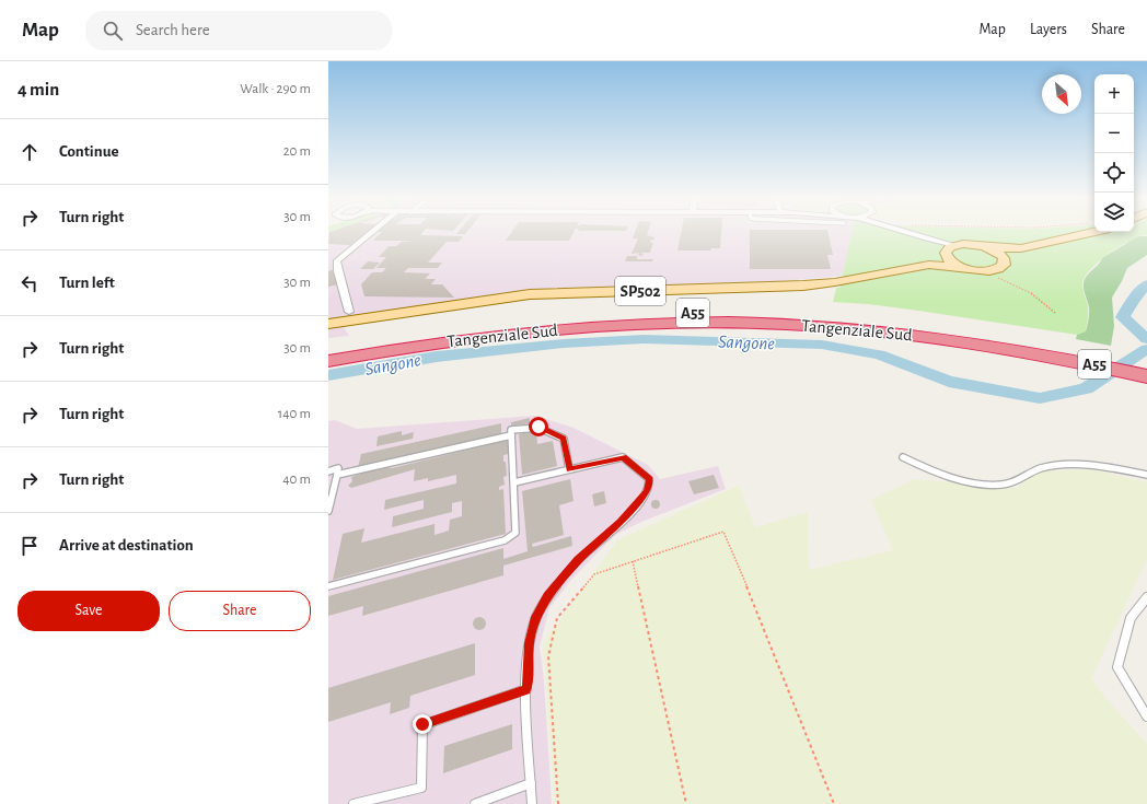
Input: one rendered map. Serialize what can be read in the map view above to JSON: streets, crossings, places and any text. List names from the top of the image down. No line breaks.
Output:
{"streets":{"highway":["A55","Tangenziale Sud"],"main road":["SP502"]},"water":["Sangone"],"north":"bottom right","page":{"header":"Map","search":"Search here","nav":["Map","Layers","Share"],"heading":["4 min","Walk · 290 m"],"map_buttons":["+","−"],"list":[["Continue","20 m"],["Turn right","30 m"],["Turn left","30 m"],["Turn right","30 m"],["Turn right","140 m"],["Turn right","40 m"],"Arrive at destination"],"buttons":["Save","Share"]}}
